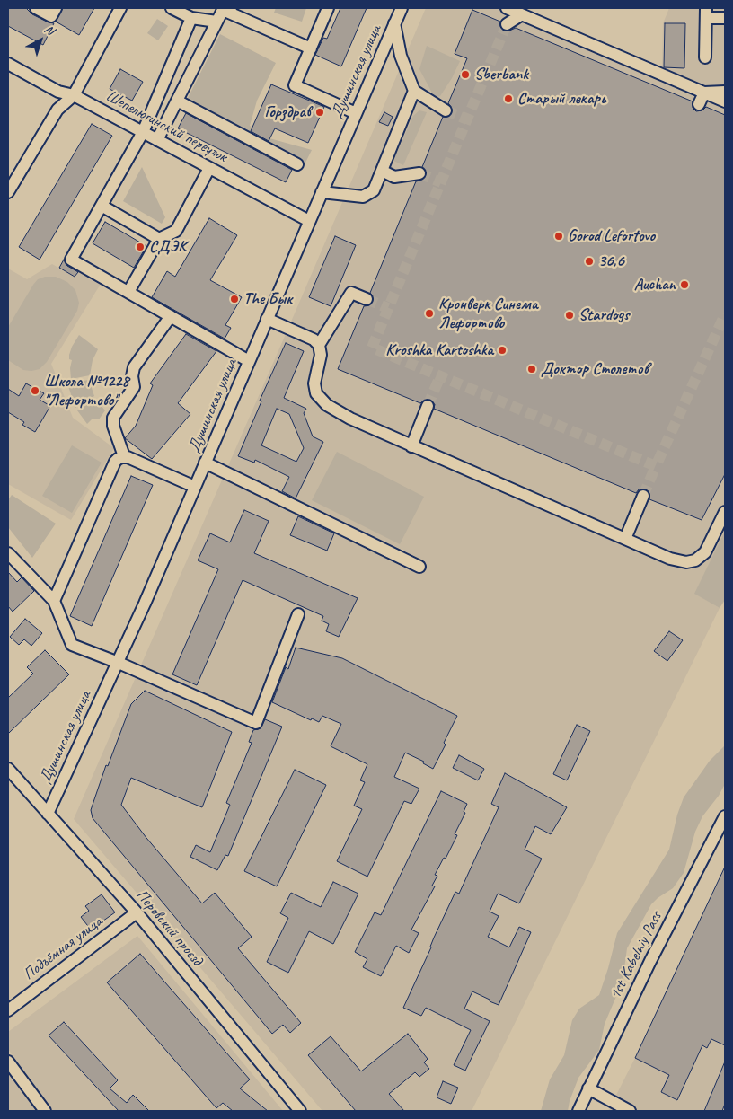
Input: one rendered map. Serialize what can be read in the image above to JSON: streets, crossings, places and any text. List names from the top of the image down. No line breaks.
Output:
{"streets":{"street":["Душинская улица","Шепелюгинский переулок","Перовский проезд","Подъёмная улица","1st Kabelniy Pass"]},"crossings":[["Душинская улица","Шепелюгинский переулок"],["Душинская улица","Перовский проезд"],["Перовский проезд","Подъёмная улица"]],"places":["Sberbank","Старый лекарь","Горздрав","Gorod Lefortovo","СДЭК","36,6","Auchan","The Бык","Кронверк Синема Лефортово","Stardogs","Kroshka Kartoshka","Доктор Столетов","Школа №1228 \"Лефортово\""],"north":"top right"}
